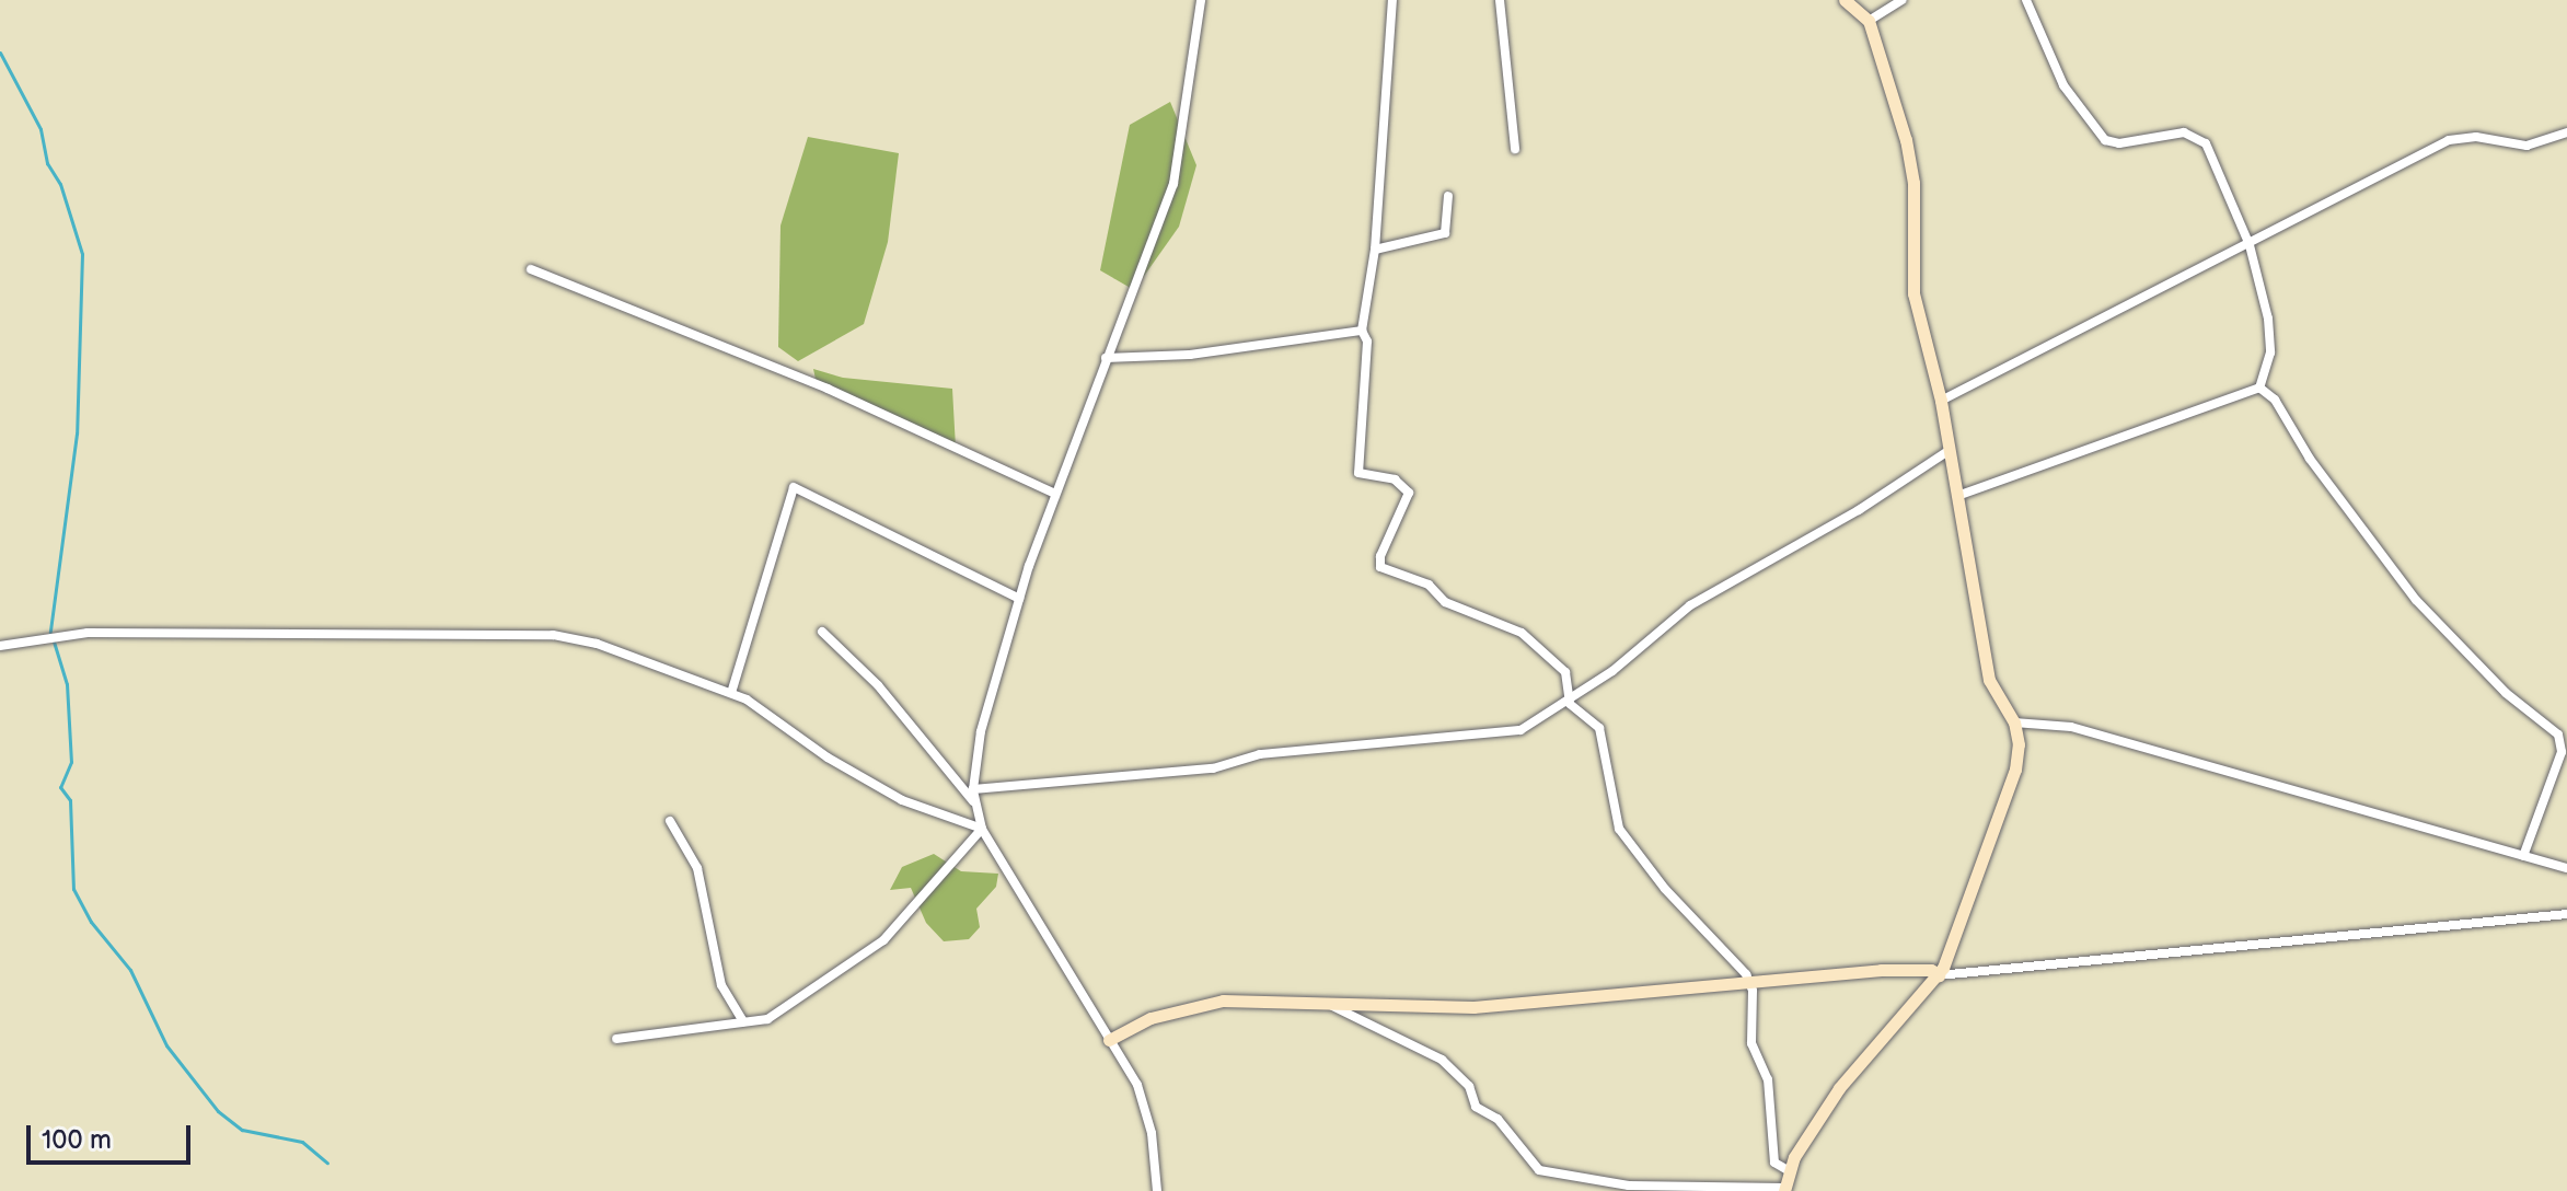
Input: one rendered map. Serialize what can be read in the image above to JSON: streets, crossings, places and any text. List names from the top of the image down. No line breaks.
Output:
{"scale_bar":"100 m"}
